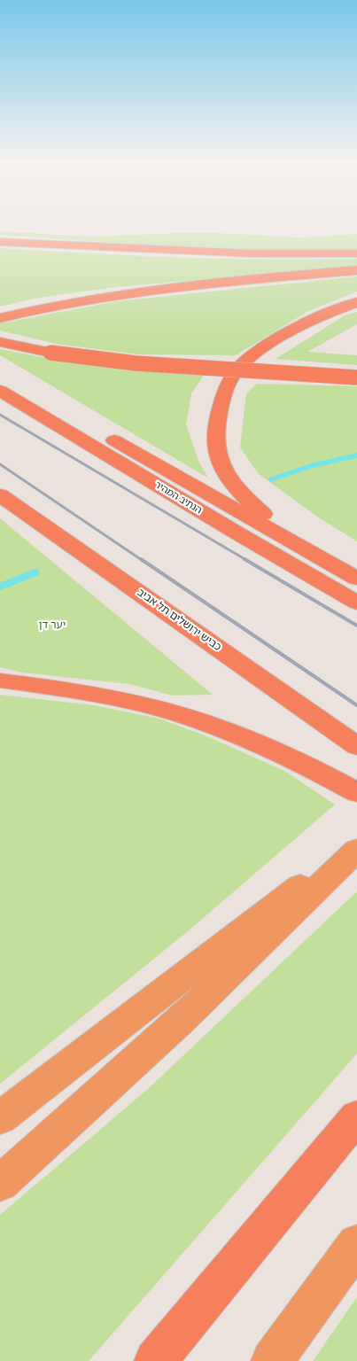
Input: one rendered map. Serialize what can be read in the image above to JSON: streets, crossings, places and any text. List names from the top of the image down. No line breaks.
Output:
{"streets":{"highway":["הנתיב המהיר","כביש ירושלים תל אביב"]},"parks":["יער דן"]}
